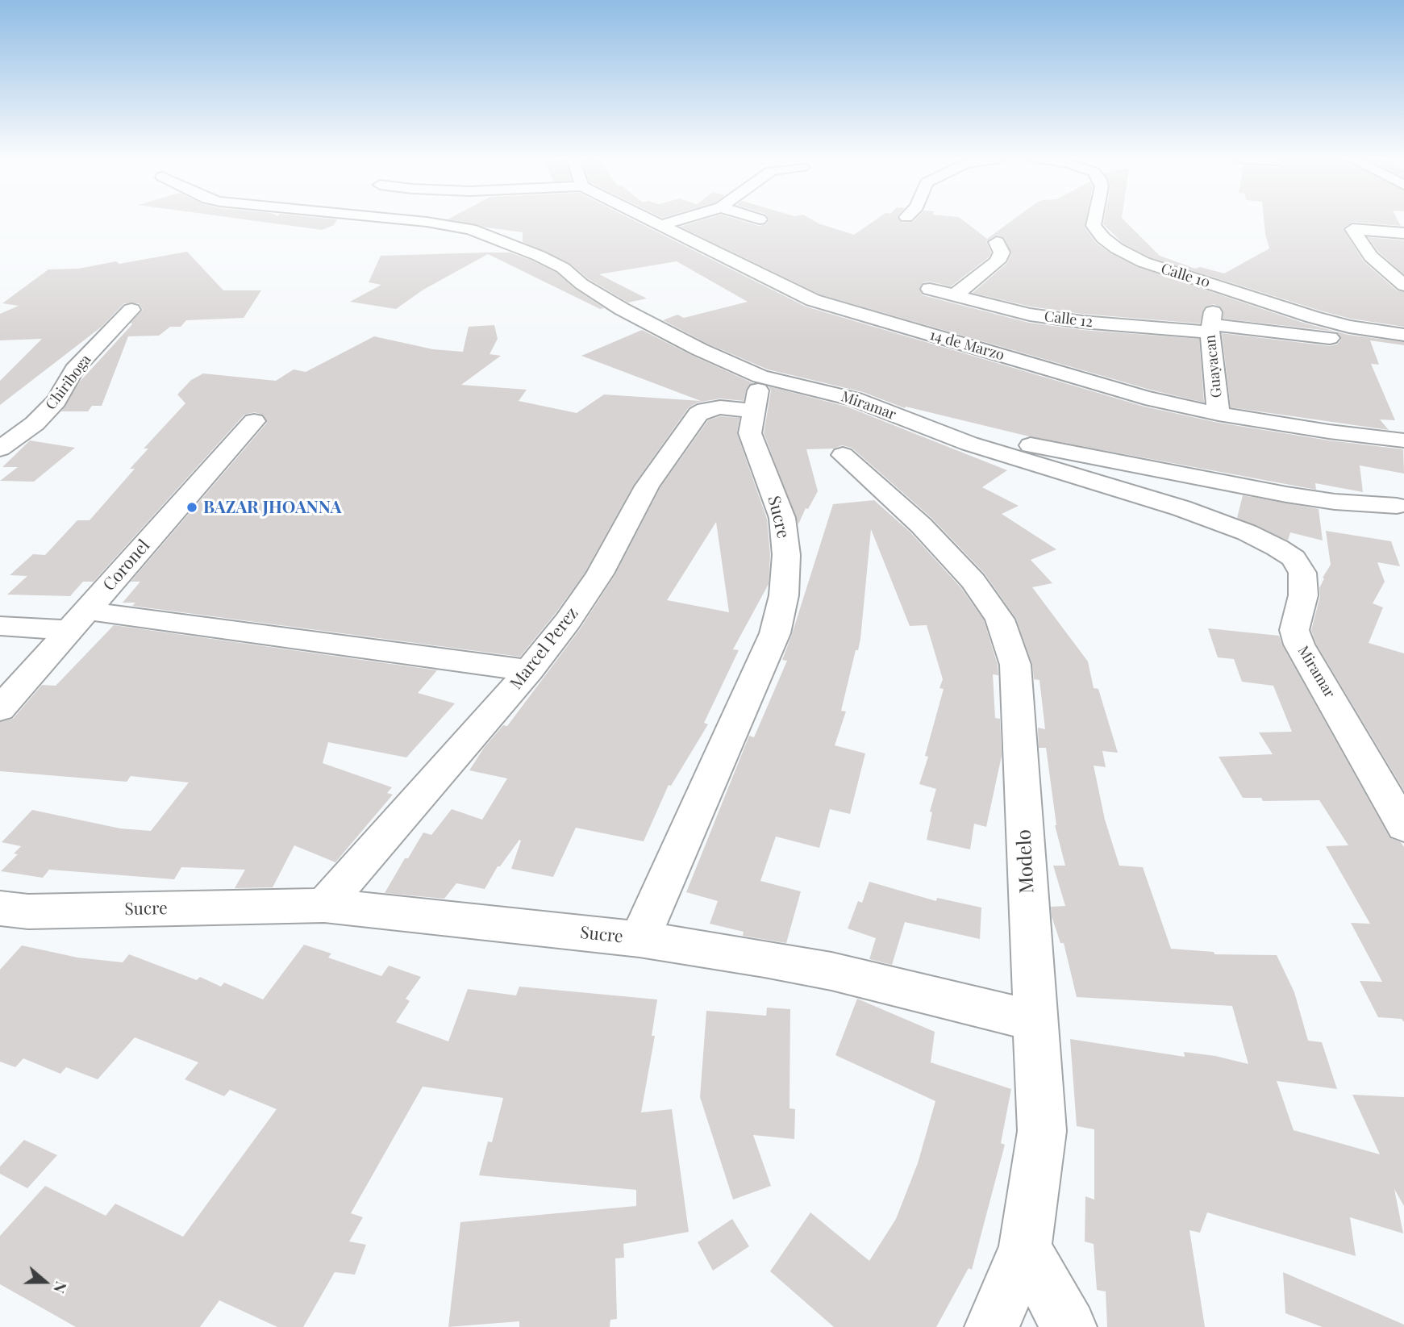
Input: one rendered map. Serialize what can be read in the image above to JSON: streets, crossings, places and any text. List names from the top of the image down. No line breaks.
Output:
{"streets":{"street":["Calle 10","Calle 12","14 de Marzo","Guayacan","Chiriboga","Miramar","Sucre","Coronel","Marcel Perez","Modelo"]},"crossings":[["Calle 10","Guayacan"],["Calle 12","Guayacan"],["14 de Marzo","Guayacan"],["Miramar","Sucre"],["Sucre","Marcel Perez"]],"places":["BAZAR JHOANNA"],"north":"right"}
